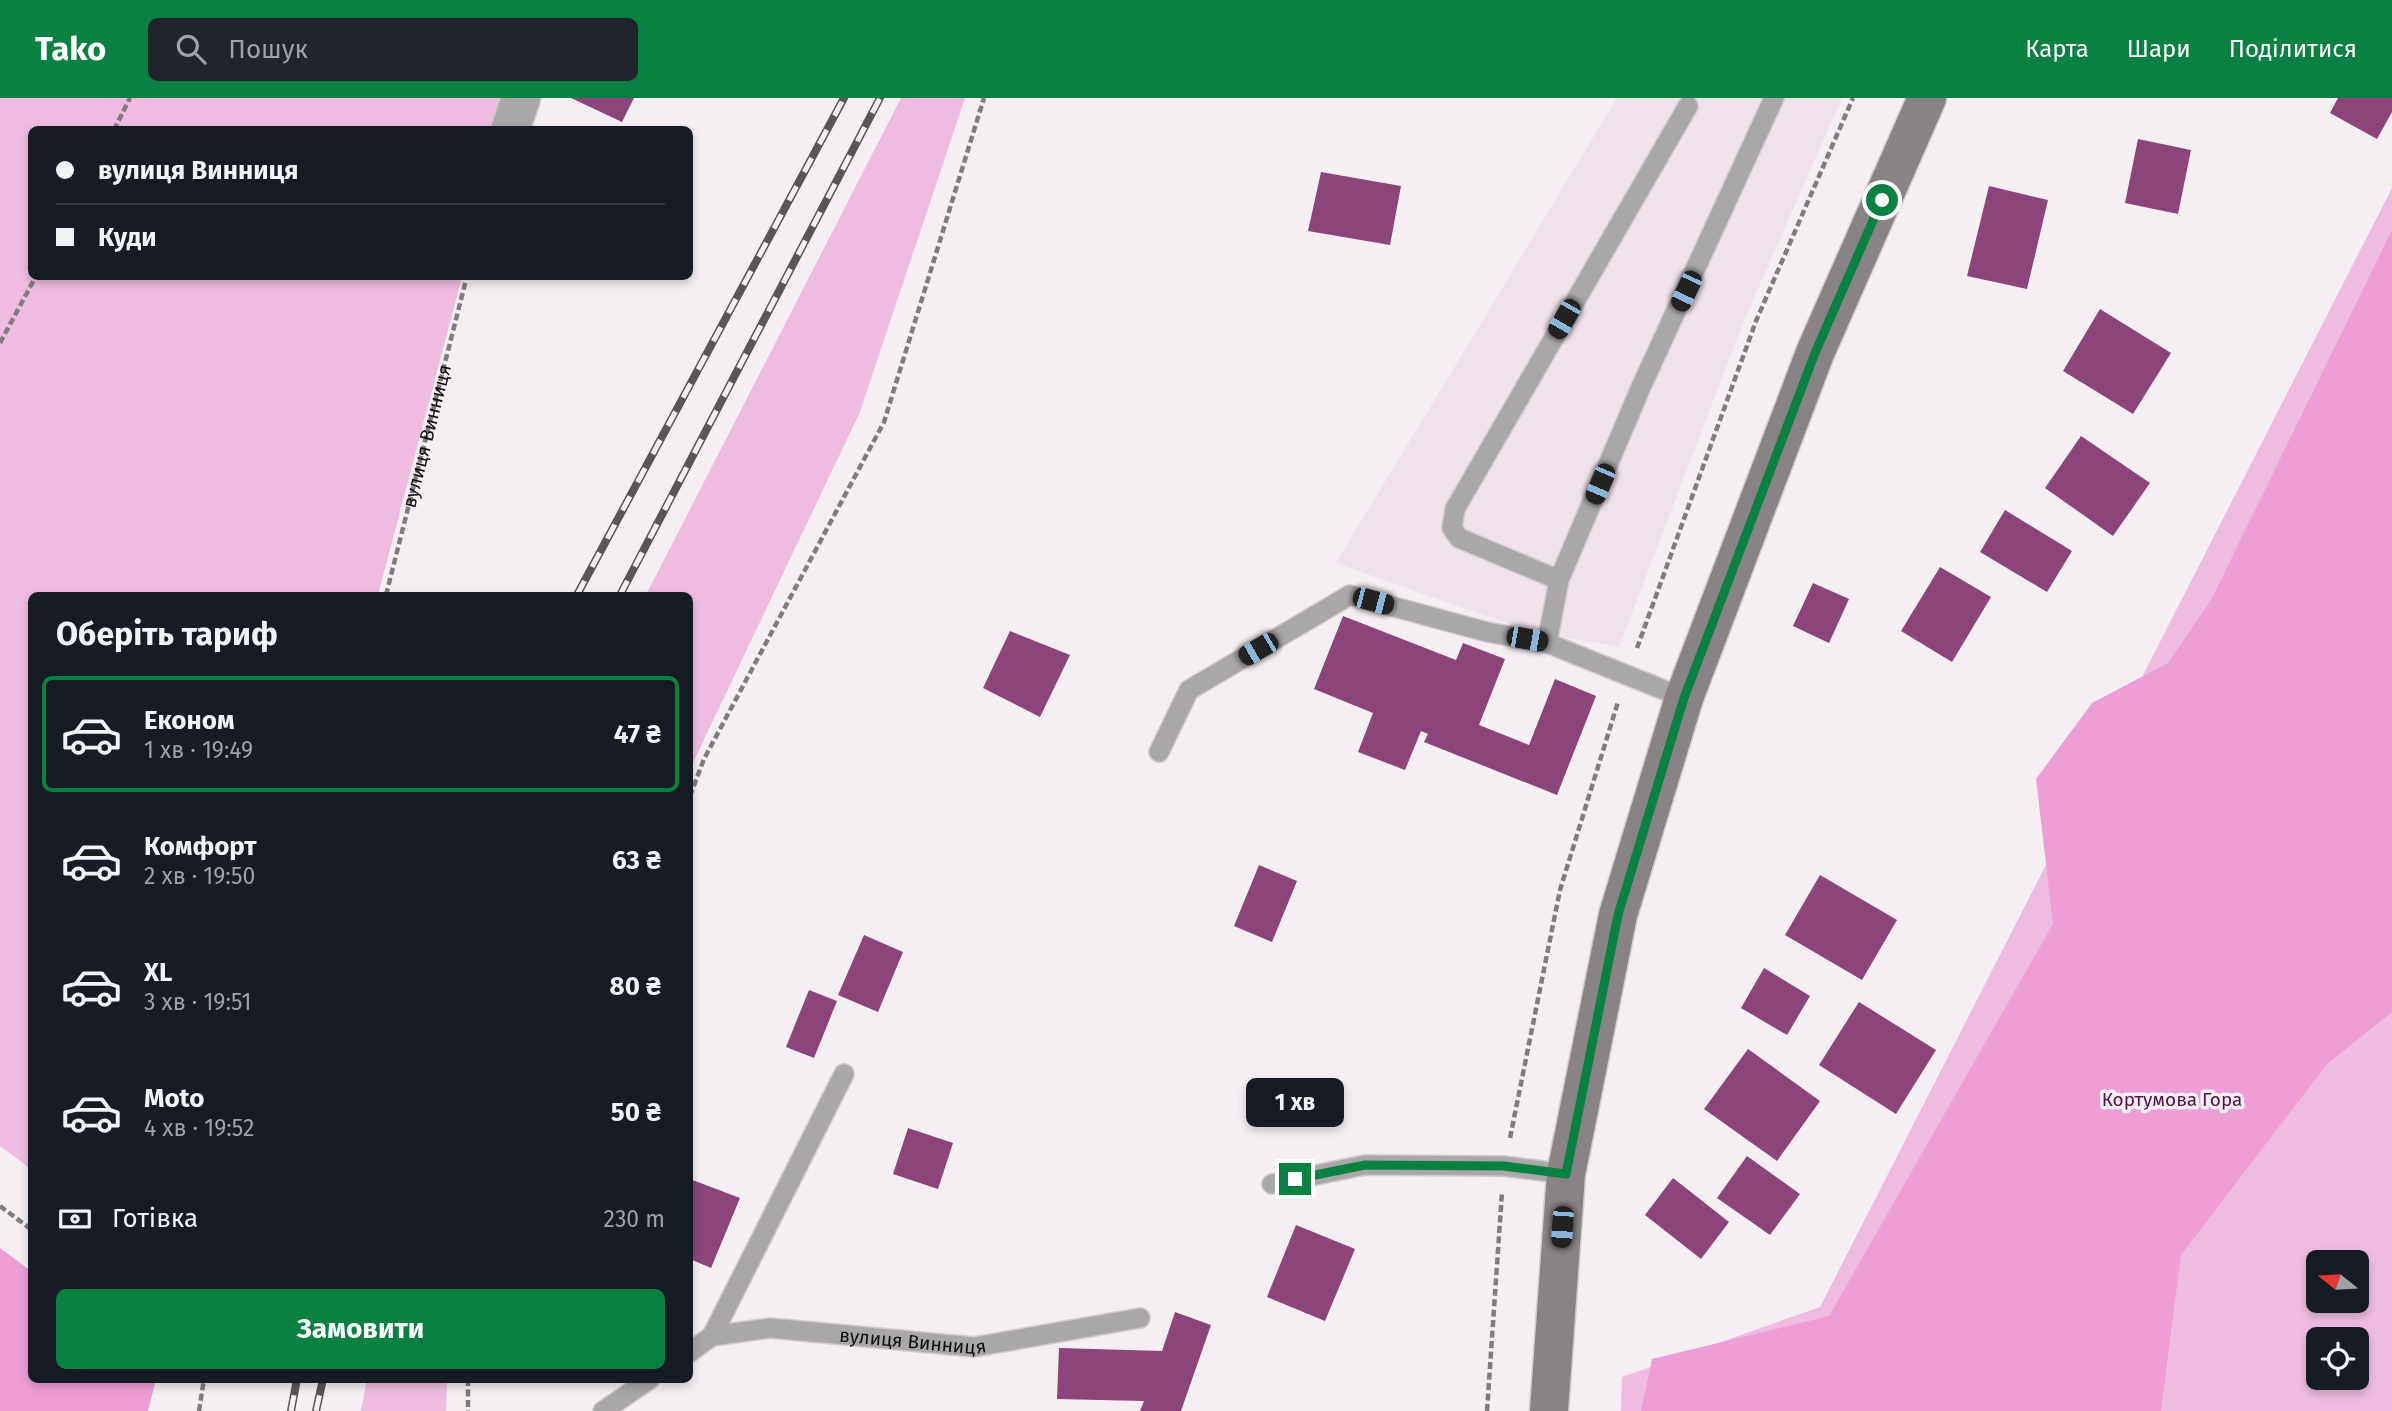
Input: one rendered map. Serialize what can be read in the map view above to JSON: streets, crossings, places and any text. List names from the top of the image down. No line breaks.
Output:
{"streets":{"lane":["вулиця Винниця"]},"parks":["Кортумова Гора"],"north":"left","page":{"header":"Tako","search":"Пошук","nav":["Карта","Шари","Поділитися"],"banner":["вулиця Винниця","Куди"],"heading":"Оберіть тариф","list":[{"name":"Економ","note":"1 хв · 19:49","value":"47 ₴"},{"name":"Комфорт","note":"2 хв · 19:50","value":"63 ₴"},{"name":"XL","note":"3 хв · 19:51","value":"80 ₴"},{"name":"Moto","note":"4 хв · 19:52","value":"50 ₴"}],"bubble":"1 хв","pay":["Готівка","230 m"],"buttons":"Замовити"}}
